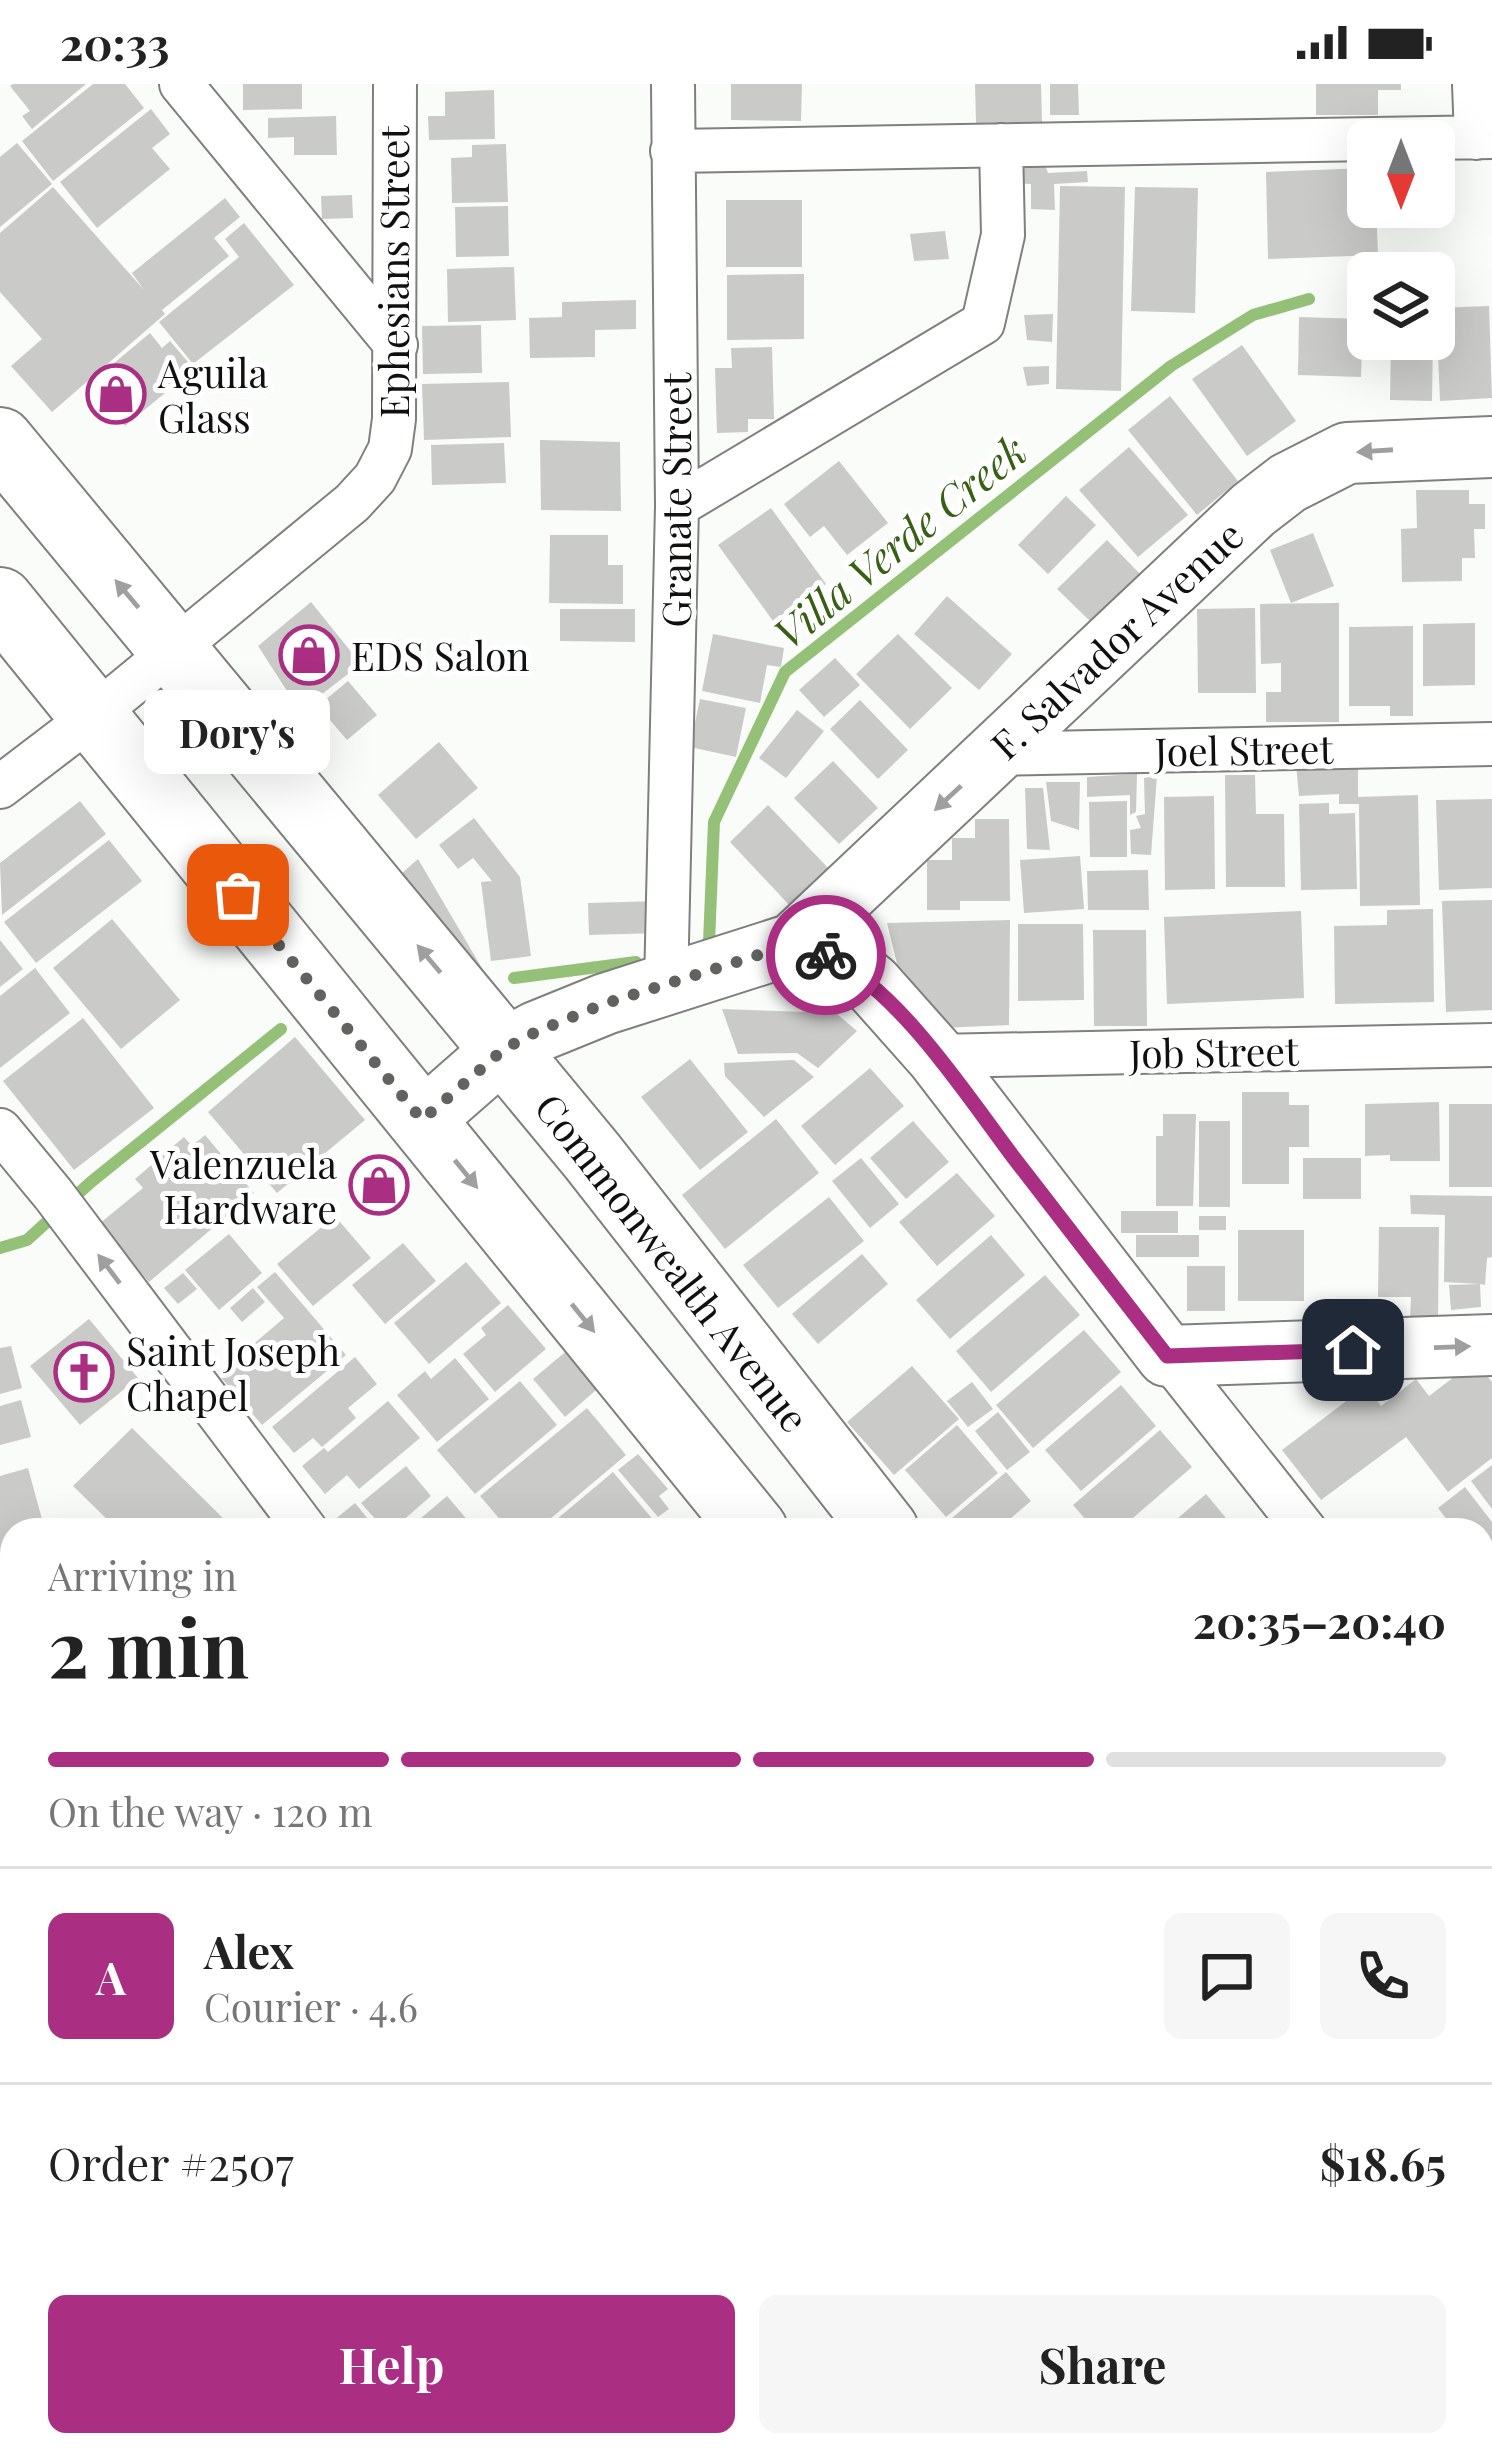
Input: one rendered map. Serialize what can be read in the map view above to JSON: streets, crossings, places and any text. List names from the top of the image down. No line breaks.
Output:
{"streets":{"main road":["Commonwealth Avenue"],"street":["Ephesians Street","Granate Street","F. Salvador Avenue","Joel Street","Job Street"]},"crossings":[["Ephesians Street","Commonwealth Avenue"],["F. Salvador Avenue","Joel Street"]],"one_way":["F. Salvador Avenue"],"water":["Villa Verde Creek"],"places":{"shop":["Aguila Glass","EDS Salon","Valenzuela Hardware"],"other":["Dory's"],"church":["Saint Joseph Chapel"]},"north":"bottom","page":{"status":"20:33","bubble":"Dory's","heading":["2 min","Arriving in","20:35–20:40"],"panel":["Alex","Courier · 4.6","Order #2507","$18.65"],"bar":"On the way · 120 m","round":"A","buttons":["Help","Share"]}}
